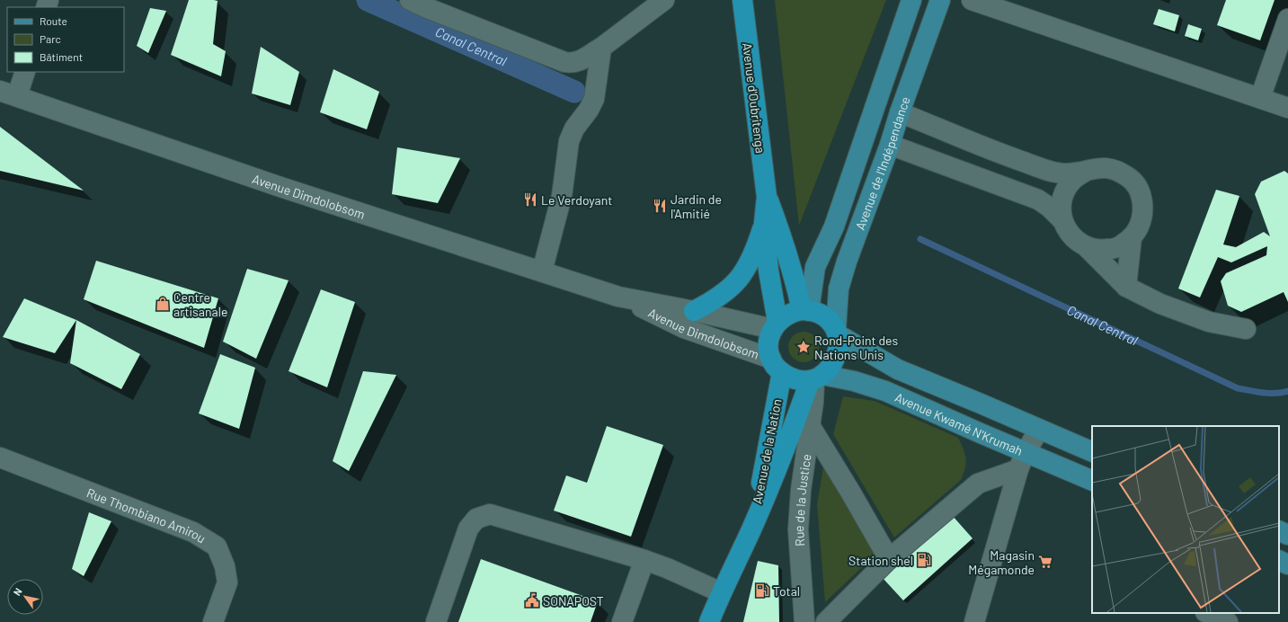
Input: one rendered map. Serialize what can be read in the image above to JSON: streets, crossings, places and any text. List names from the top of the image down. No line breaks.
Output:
{"streets":{"highway":["Avenue d'Oubritenga","Avenue de la Nation"],"main road":["Avenue de l'Indépendance","Avenue Kwamé N'Krumah"],"street":["Avenue Dimdolobsom","Rue de la Justice","Rue Thombiano Amirou"]},"crossings":[["Avenue d'Oubritenga","Avenue de l'Indépendance"],["Avenue d'Oubritenga","Avenue Dimdolobsom"],["Avenue d'Oubritenga","Avenue Kwamé N'Krumah"],["Avenue d'Oubritenga","Avenue de la Nation"],["Avenue d'Oubritenga","Rue de la Justice"],["Avenue de l'Indépendance","Avenue Dimdolobsom"],["Avenue de l'Indépendance","Avenue Kwamé N'Krumah"],["Avenue de l'Indépendance","Avenue de la Nation"],["Avenue de l'Indépendance","Rue de la Justice"],["Avenue Dimdolobsom","Avenue Kwamé N'Krumah"],["Avenue Dimdolobsom","Avenue de la Nation"],["Avenue Dimdolobsom","Rue de la Justice"],["Avenue Kwamé N'Krumah","Avenue de la Nation"],["Avenue Kwamé N'Krumah","Rue de la Justice"],["Avenue de la Nation","Rue de la Justice"]],"water":["Canal Central"],"places":{"restaurant":["Le Verdoyant","Jardin de l'Amitié"],"shop":["Centre artisanale"],"place":["Rond-Point des Nations Unis"],"fuel station":["Station shel","Total"],"supermarket":["Magasin Mégamonde"],"public building":["SONAPOST"]},"legend":["Route","Parc","Bâtiment"],"north":"top left"}
